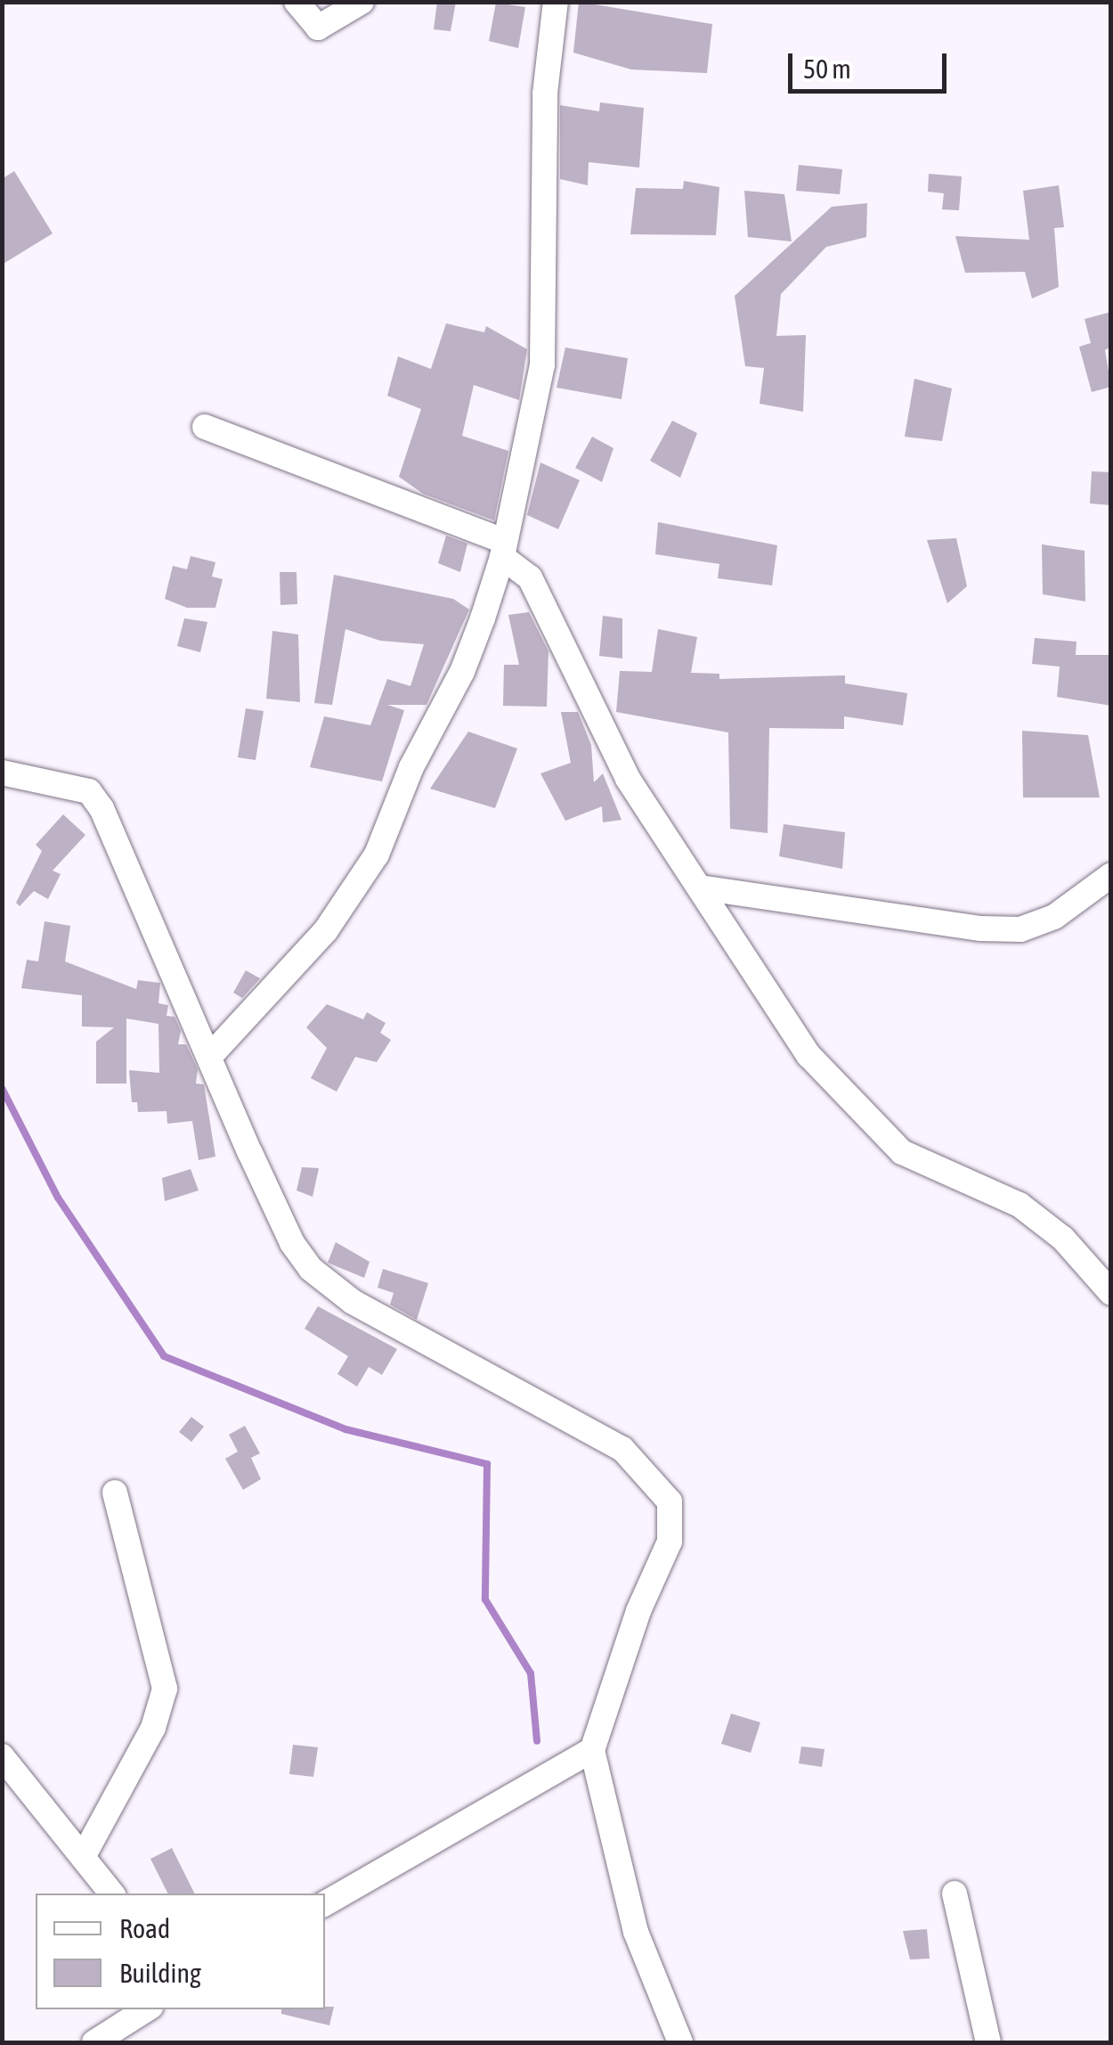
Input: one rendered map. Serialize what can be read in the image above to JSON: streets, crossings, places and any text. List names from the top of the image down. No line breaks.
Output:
{"legend":["Road","Building"],"scale_bar":"50 m"}
